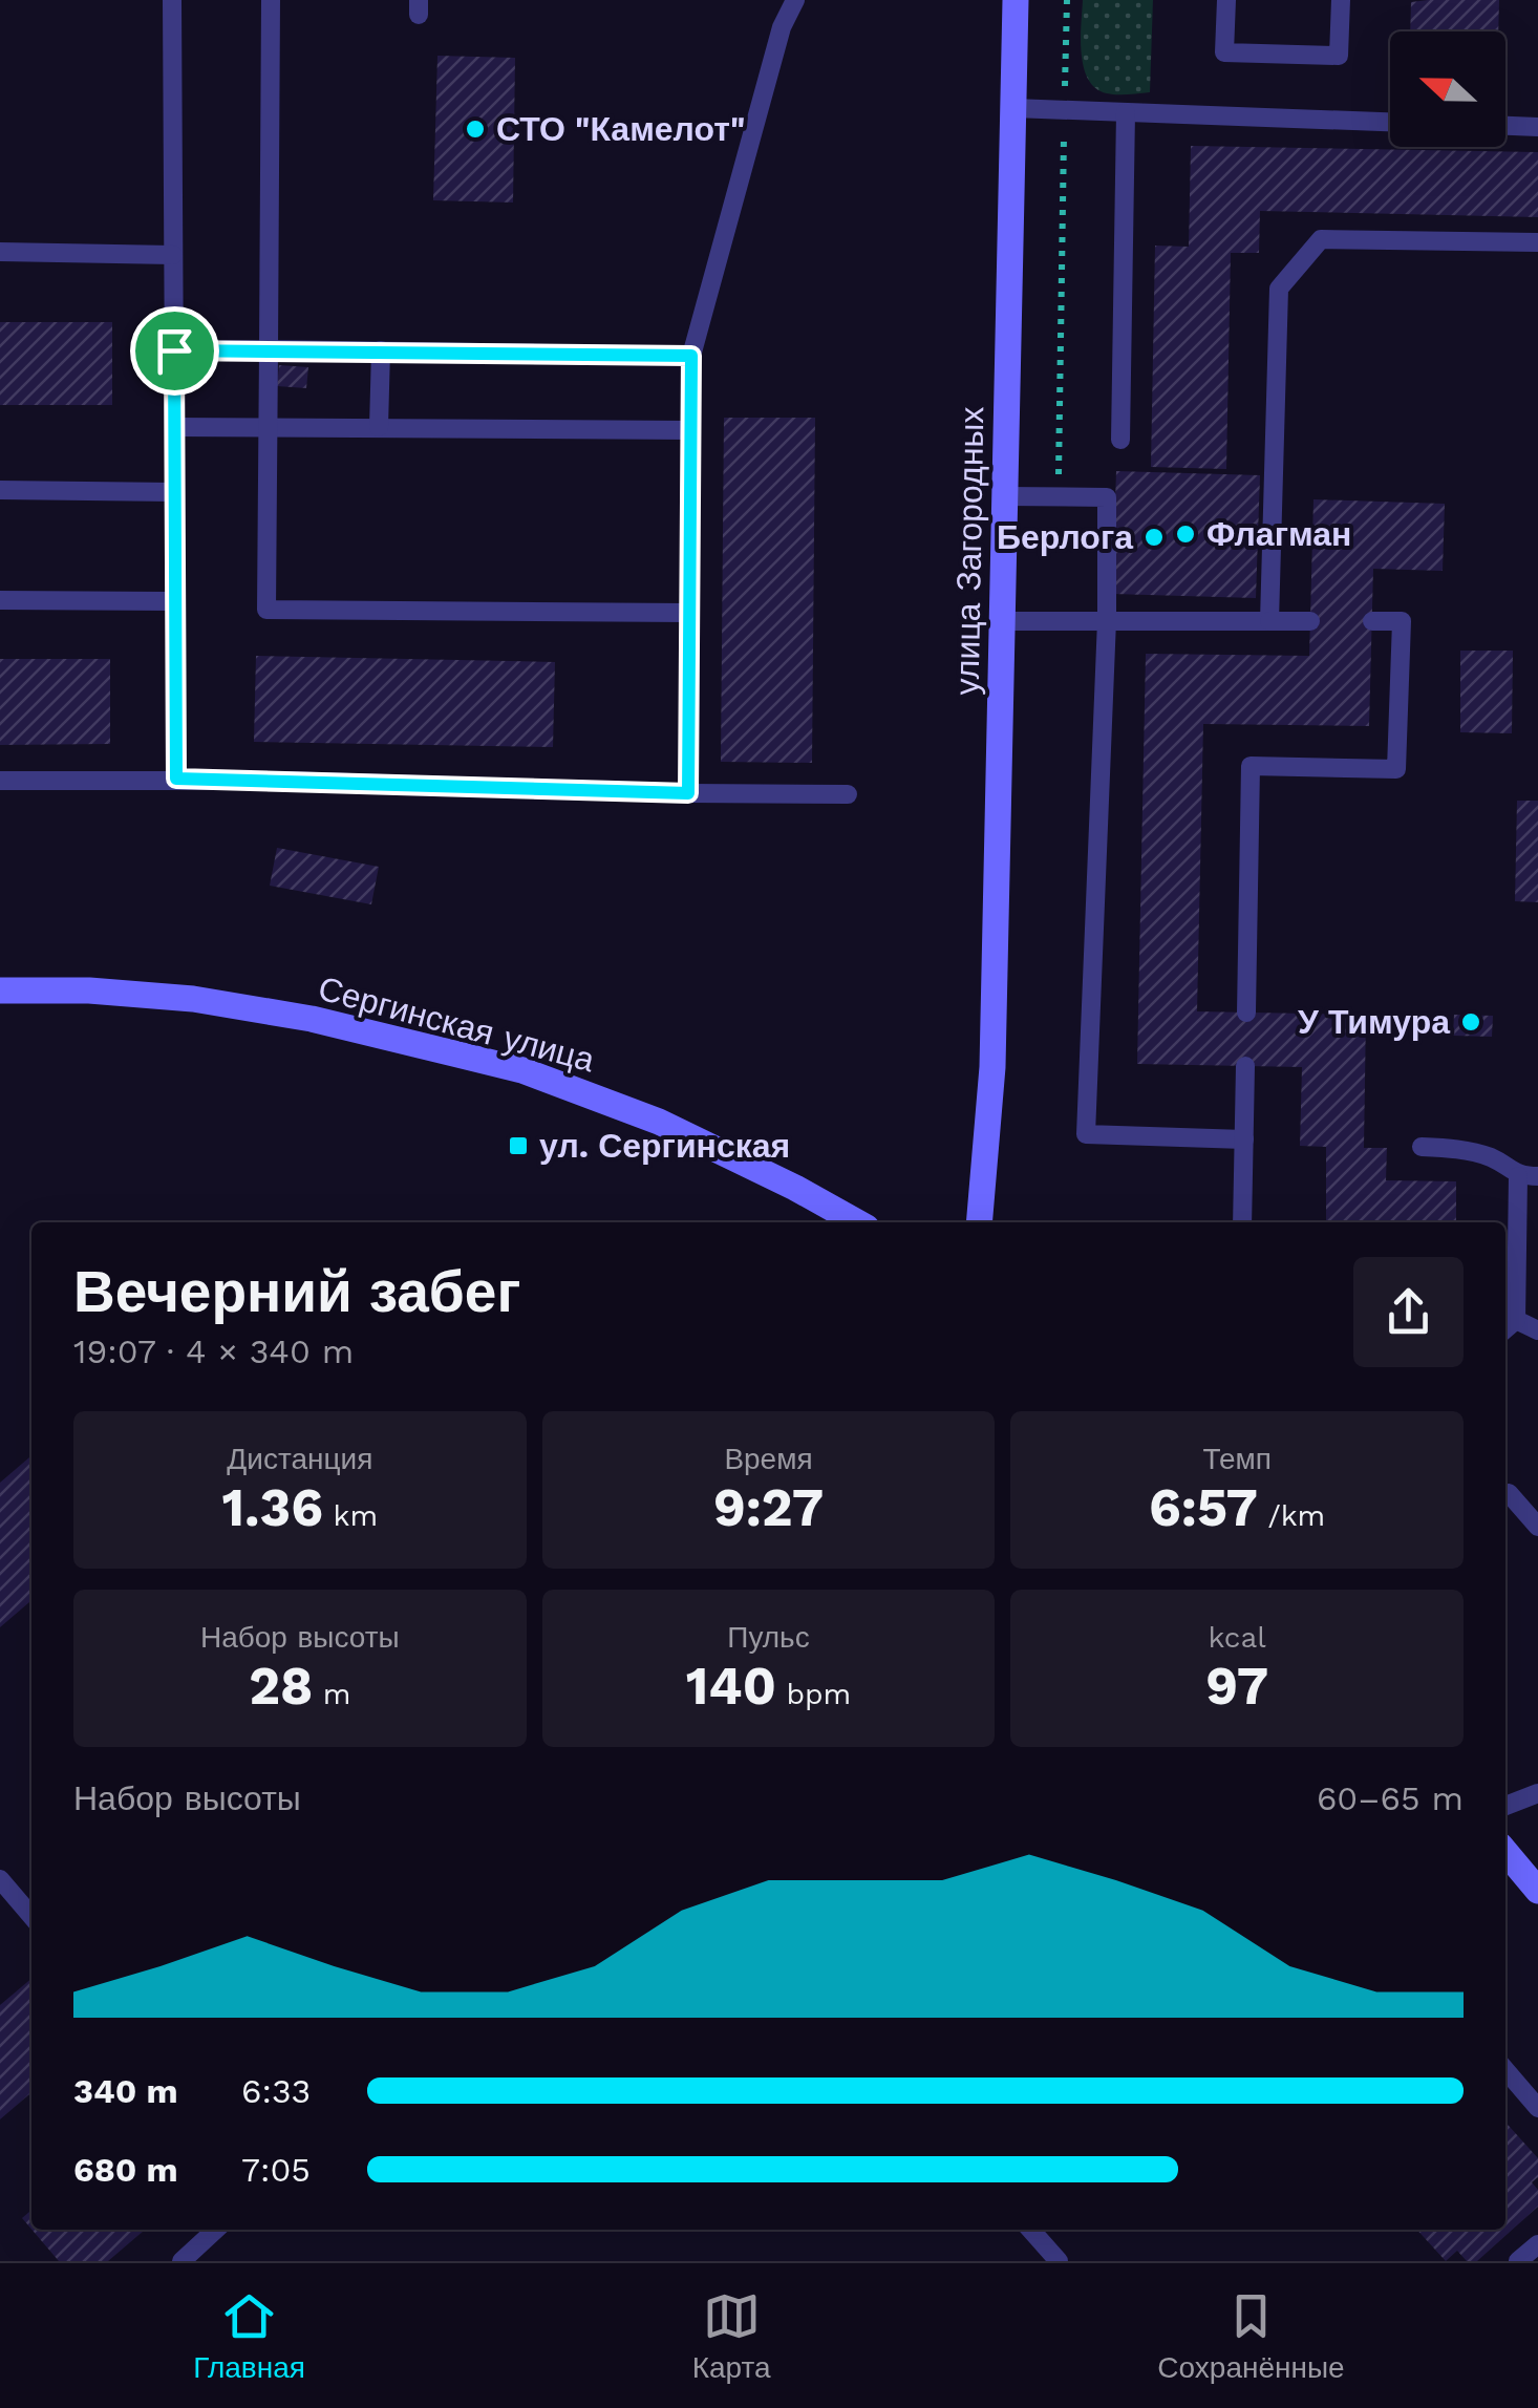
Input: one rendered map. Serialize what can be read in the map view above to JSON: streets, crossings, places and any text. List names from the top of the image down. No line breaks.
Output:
{"streets":{"main road":["улица Загородных","Сергинская улица"]},"places":{"other":["СТО \"Камелот\"","Флагман","Берлога","У Тимура"],"transit":["ул. Сергинская"]},"north":"left","page":{"heading":["Вечерний забег","19:07 · 4 × 340 m"],"stats":[["Дистанция","1.36 km"],["Время","9:27"],["Темп","6:57 /km"],["Набор высоты","28 m"],["Пульс","140 bpm"],["kcal","97"]],"chart":["Набор высоты","60–65 m"],"list":[{"name":"340 m","note":"6:33"},{"name":"680 m","note":"7:05"}],"tabs":["Главная","Карта","Сохранённые"]}}
